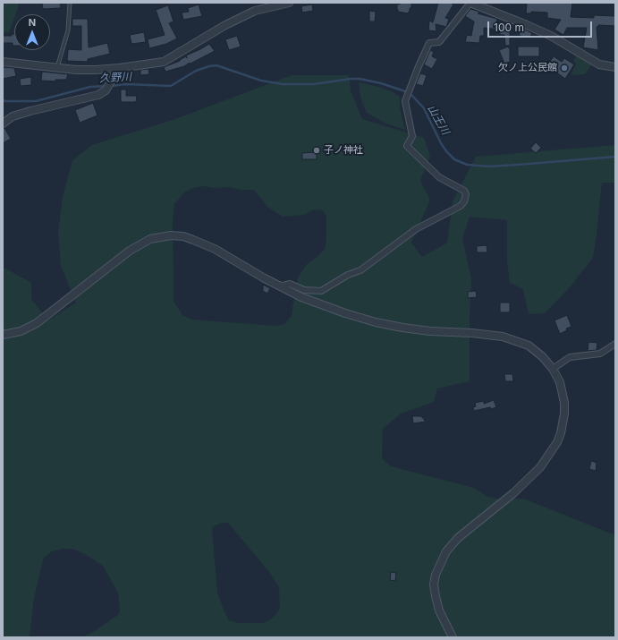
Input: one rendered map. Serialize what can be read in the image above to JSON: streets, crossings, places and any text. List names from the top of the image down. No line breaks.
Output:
{"water":["久野川","山王川"],"places":["欠ノ上公民館","子ノ神社"],"scale_bar":"100 m","north":"top"}
